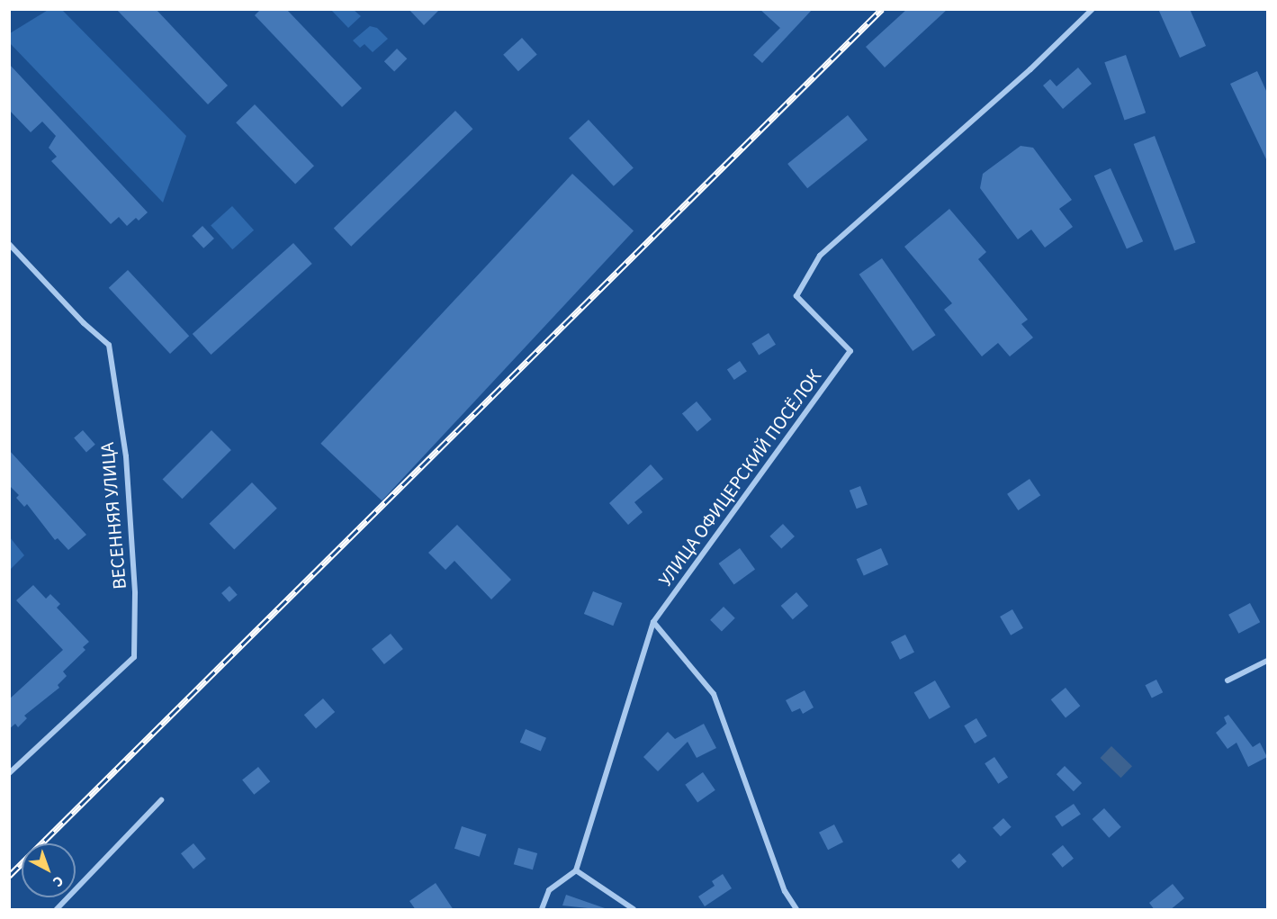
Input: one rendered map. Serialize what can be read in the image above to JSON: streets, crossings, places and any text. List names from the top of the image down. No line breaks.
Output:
{"streets":{"street":["УЛИЦА ОФИЦЕРСКИЙ ПОСЁЛОК","ВЕСЕННЯЯ УЛИЦА"]},"north":"bottom right"}
